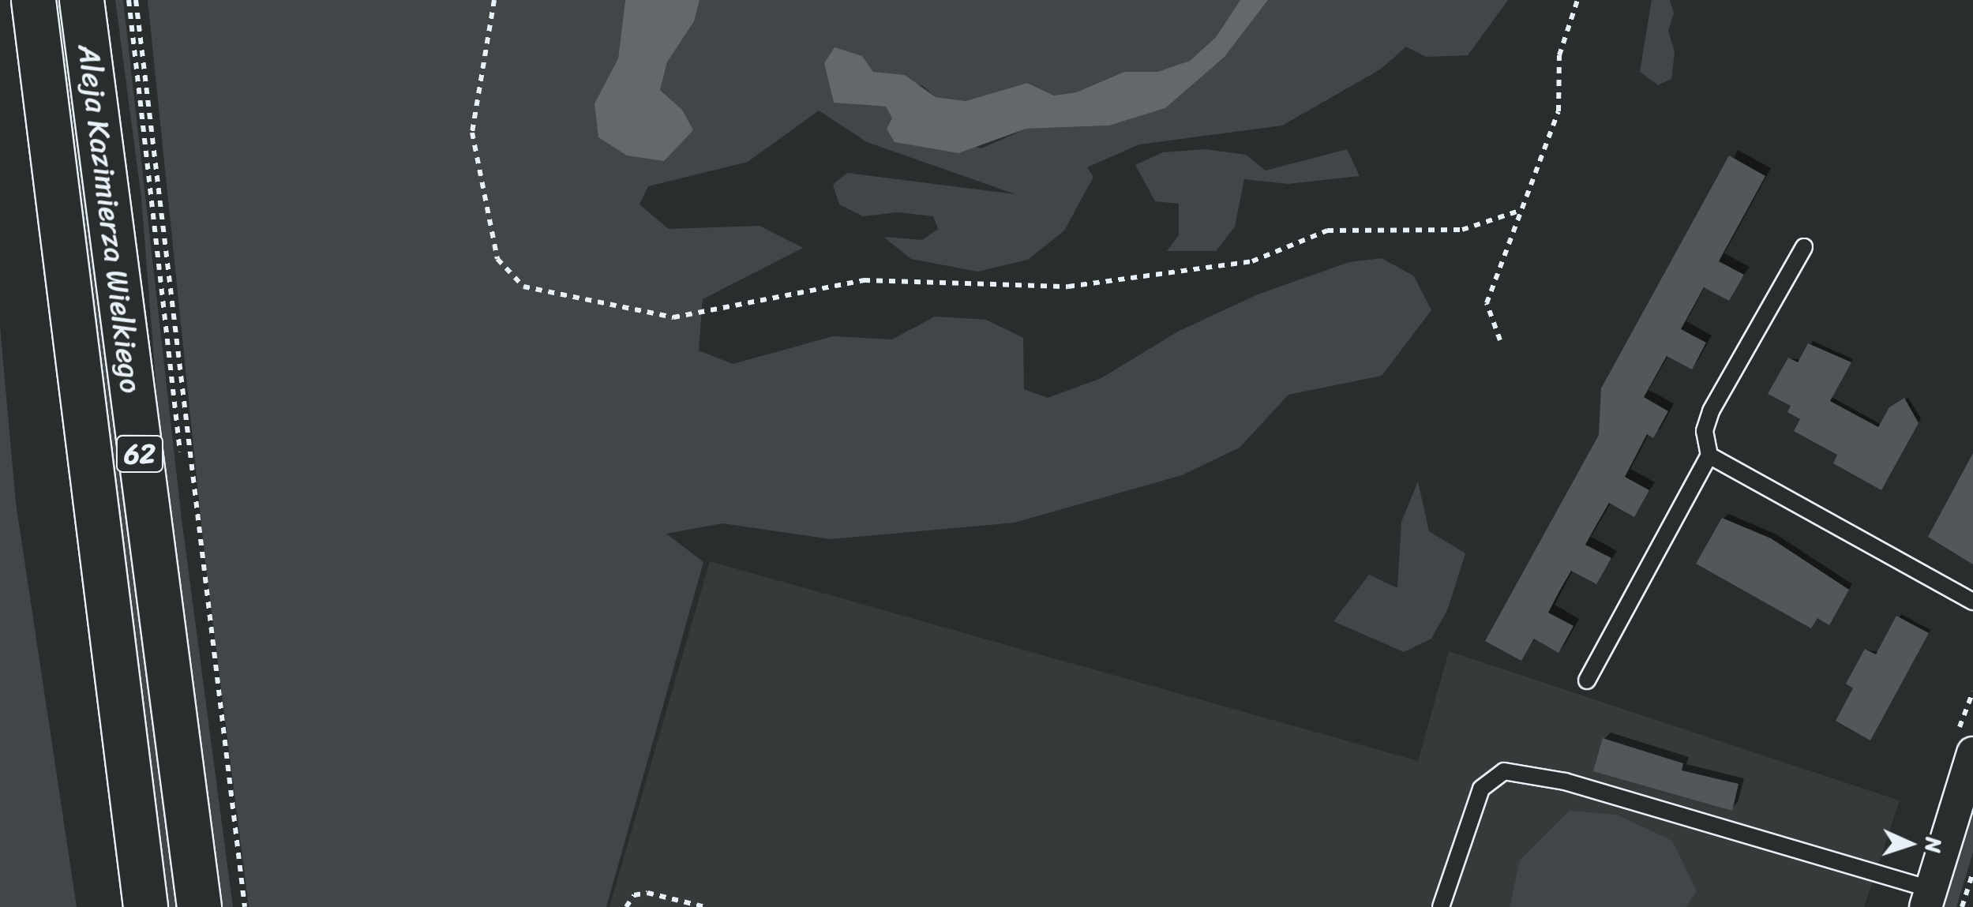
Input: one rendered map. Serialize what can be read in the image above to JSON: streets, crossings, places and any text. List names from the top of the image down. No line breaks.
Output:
{"streets":{"main road":["Aleja Kazimierza Wielkiego","62"]},"north":"right"}
